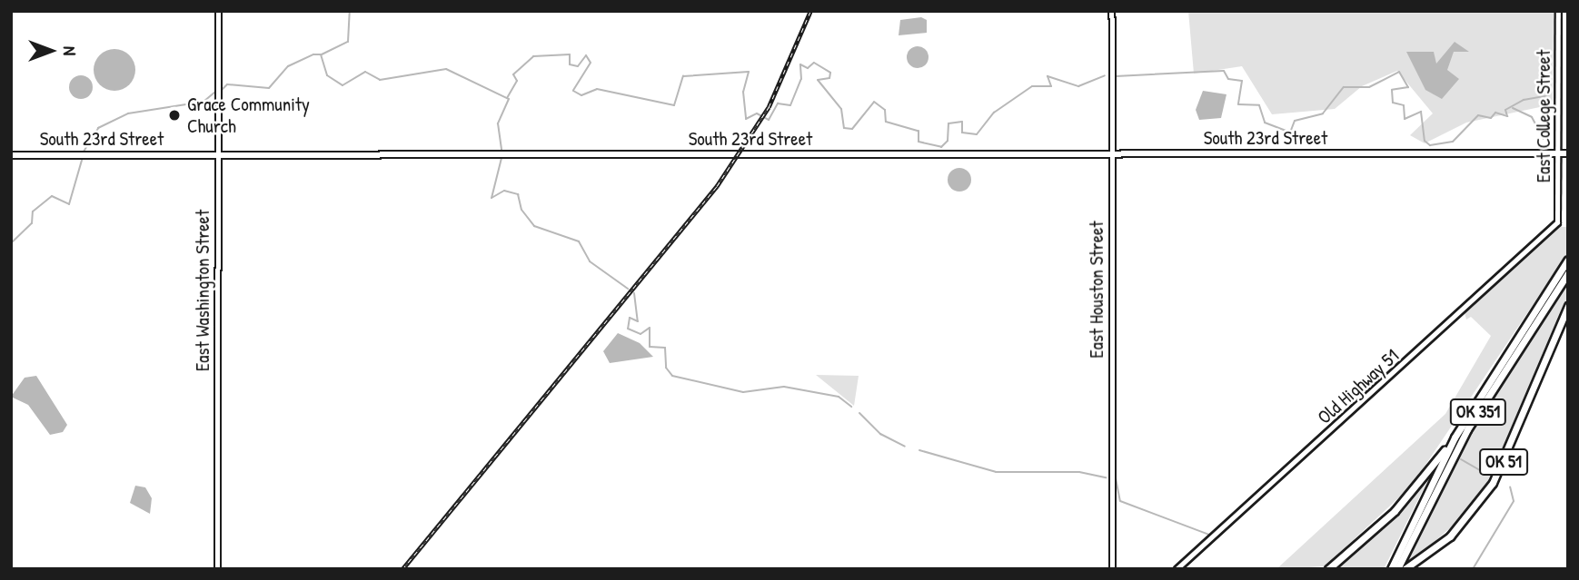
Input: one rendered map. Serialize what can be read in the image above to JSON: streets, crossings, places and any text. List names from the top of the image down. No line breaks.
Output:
{"streets":{"highway":["OK 351","OK 51"],"main road":["South 23rd Street"],"street":["East College Street","East Houston Street","East Washington Street","Old Highway 51"]},"crossings":[["East College Street","South 23rd Street"],["East College Street","Old Highway 51"],["South 23rd Street","East Houston Street"],["South 23rd Street","East Washington Street"],["OK 351","OK 51"]],"places":["Grace Community Church"],"north":"right"}
